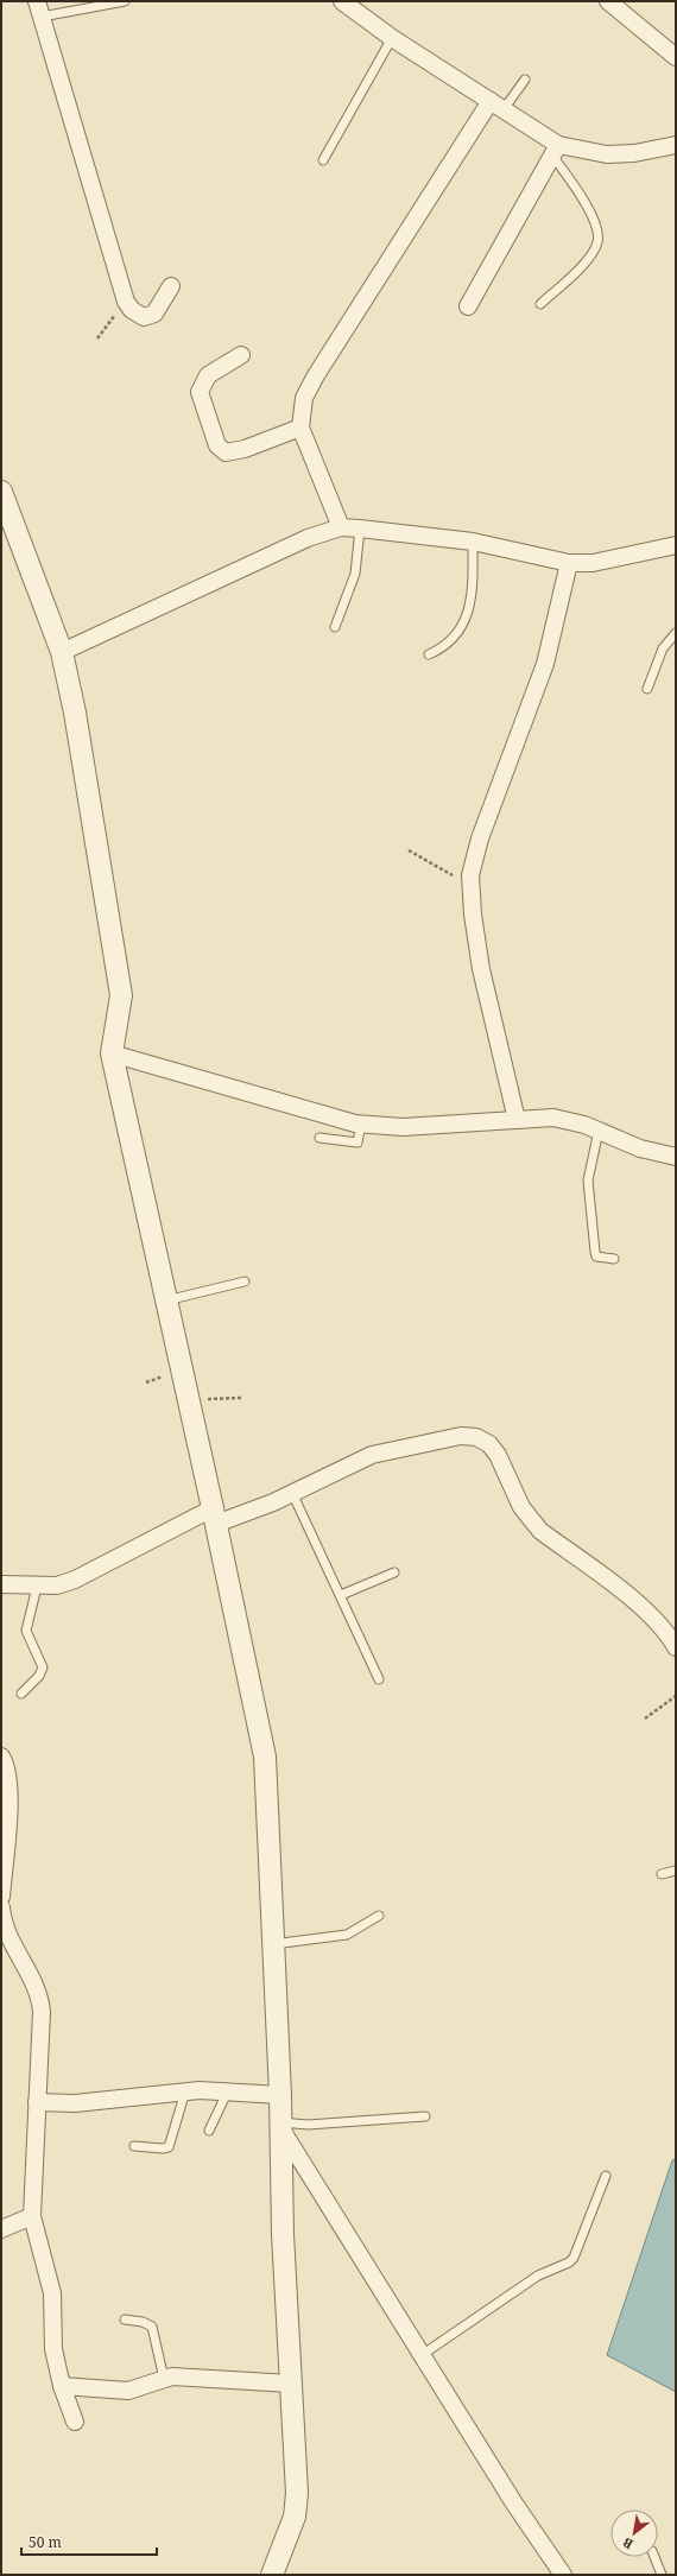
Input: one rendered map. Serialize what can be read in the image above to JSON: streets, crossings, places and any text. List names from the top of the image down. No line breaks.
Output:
{"scale_bar":"50 m","north":"bottom left"}
